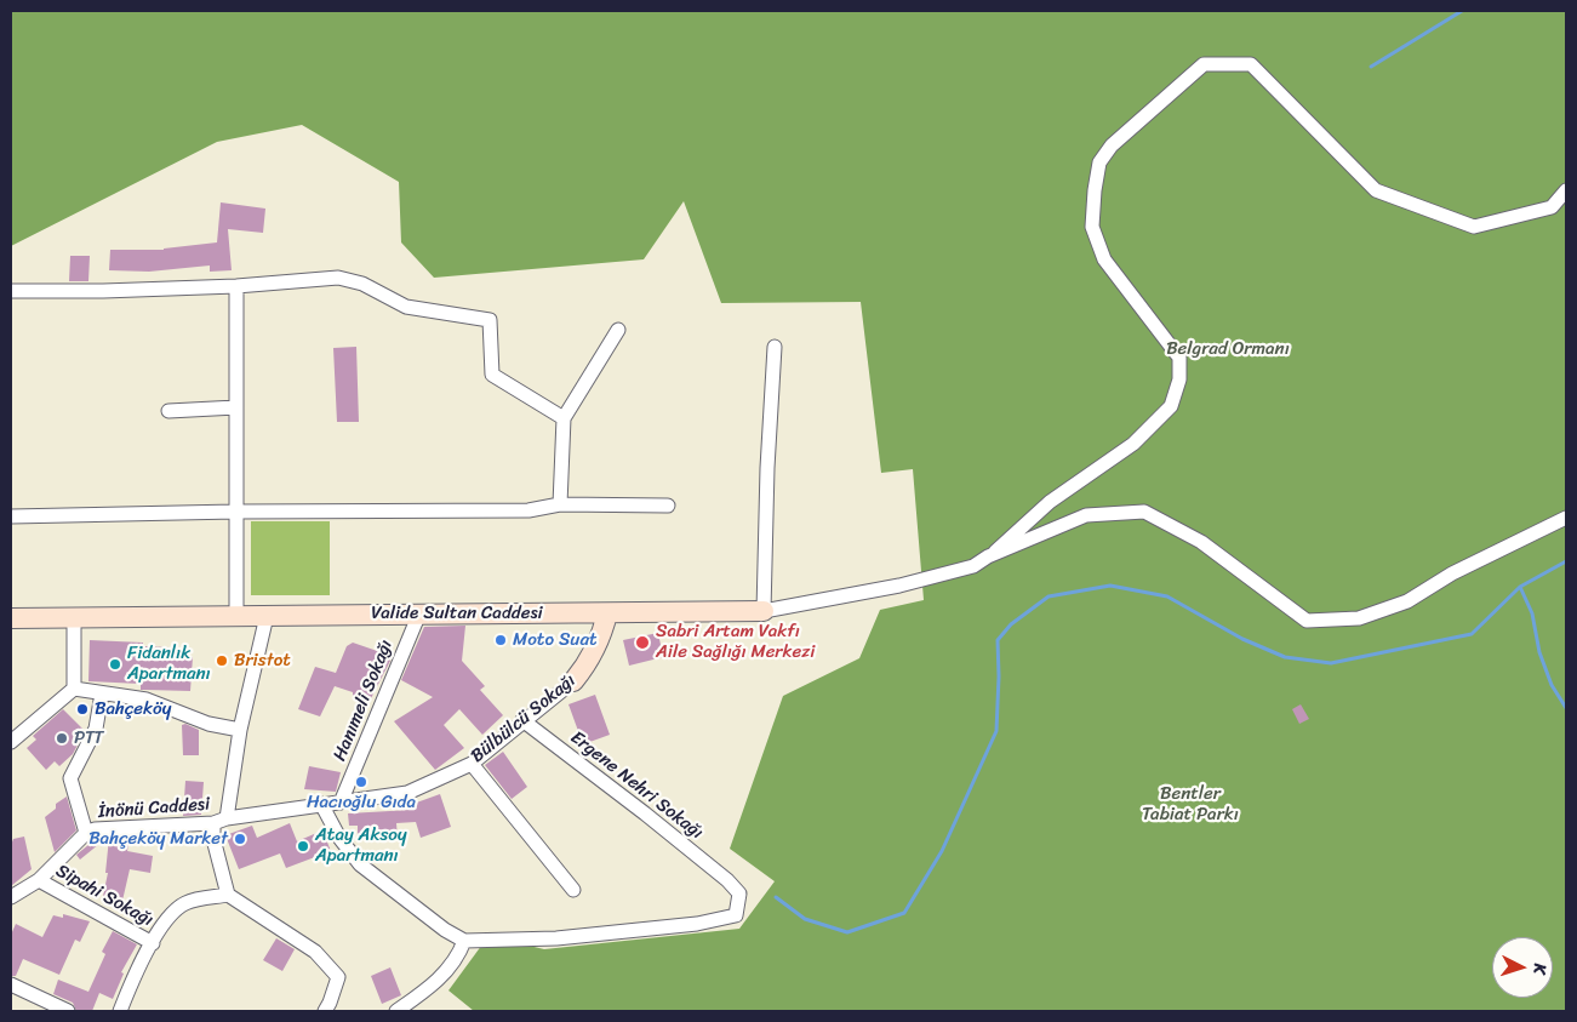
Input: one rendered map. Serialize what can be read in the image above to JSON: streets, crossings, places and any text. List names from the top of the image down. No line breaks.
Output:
{"streets":{"street":["Valide Sultan Caddesi","Hanımeli Sokağı","Bülbülcü Sokağı","Ergene Nehri Sokağı","İnönü Caddesi","Sipahi Sokağı"]},"crossings":[["Valide Sultan Caddesi","Hanımeli Sokağı"],["Valide Sultan Caddesi","Bülbülcü Sokağı"],["Valide Sultan Caddesi","İnönü Caddesi"],["Hanımeli Sokağı","Bülbülcü Sokağı"],["Bülbülcü Sokağı","Ergene Nehri Sokağı"],["Bülbülcü Sokağı","İnönü Caddesi"],["İnönü Caddesi","Sipahi Sokağı"]],"parks":["Belgrad Ormanı","Bentler Tabiat Parkı"],"places":["Moto Suat","Sabri Artam Vakfı Aile Sağlığı Merkezi","Bristot","Fidanlık Apartmanı","Bahçeköy","PTT","Hacıoğlu Gıda","Bahçeköy Market","Atay Aksoy Apartmanı"],"north":"right"}
